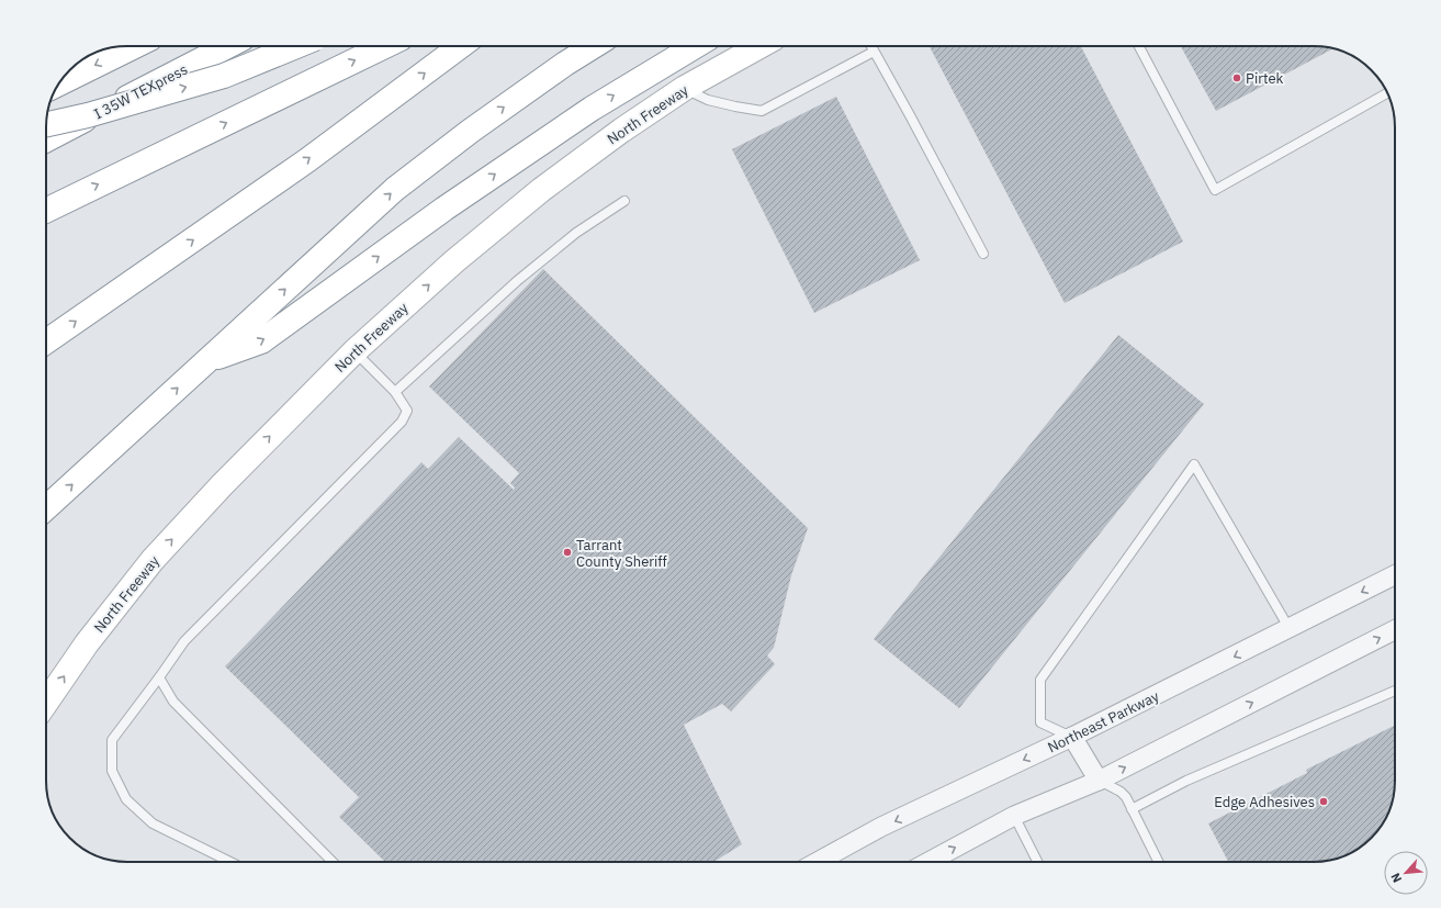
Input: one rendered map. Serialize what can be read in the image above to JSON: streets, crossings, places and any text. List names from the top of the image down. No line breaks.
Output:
{"streets":{"main road":["I 35W TEXpress","North Freeway"],"street":["Northeast Parkway"]},"places":["Pirtek","Tarrant County Sheriff","Edge Adhesives"],"north":"bottom left"}
